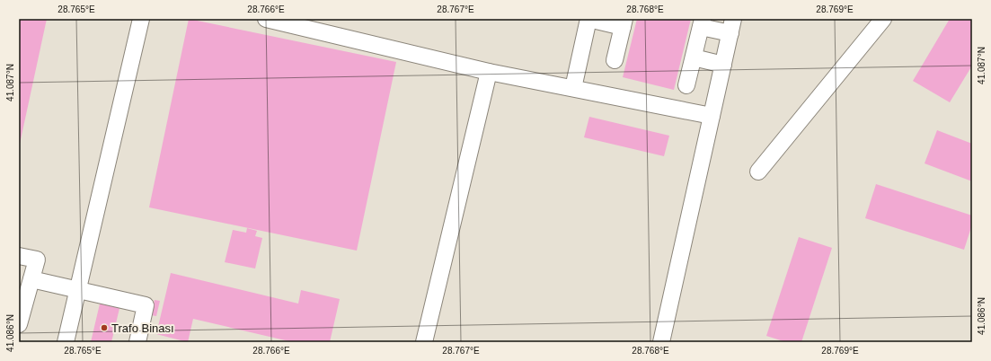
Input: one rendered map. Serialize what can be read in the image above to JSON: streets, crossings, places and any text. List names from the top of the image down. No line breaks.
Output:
{"places":["Trafo Binası"],"coordinates":["28.765°E","28.766°E","28.767°E","28.768°E","28.769°E","41.087°N","41.086°N"]}
